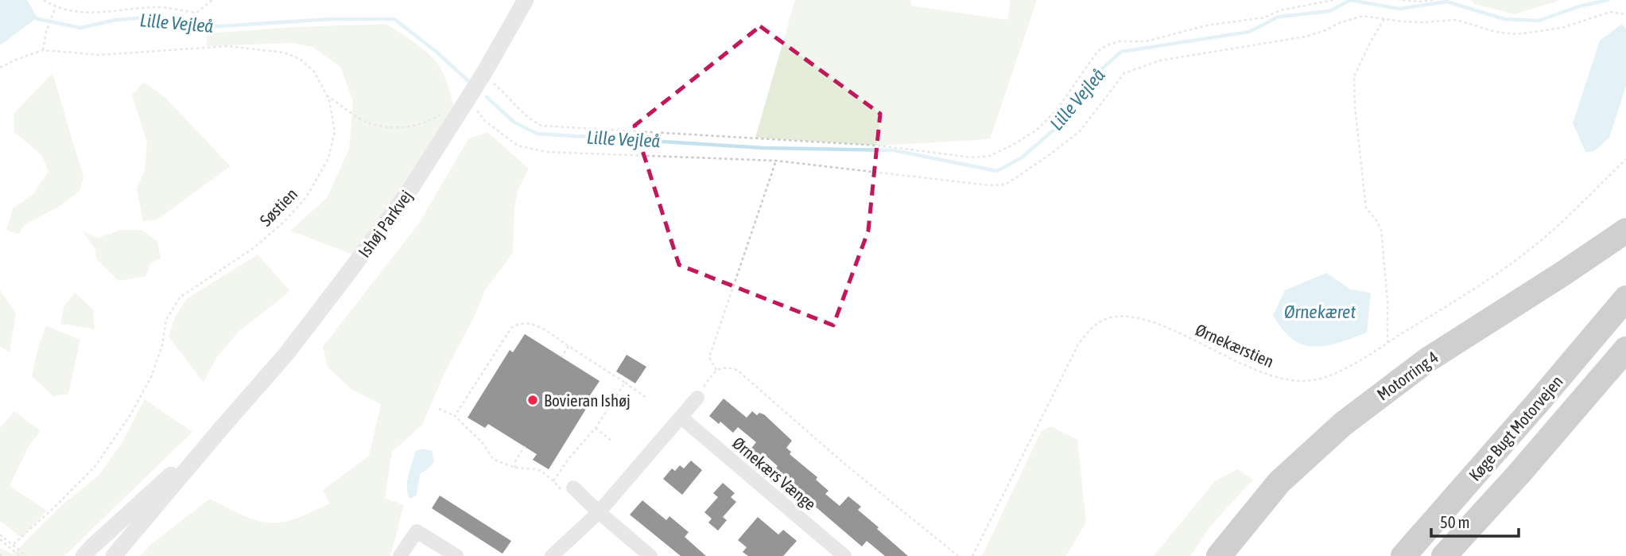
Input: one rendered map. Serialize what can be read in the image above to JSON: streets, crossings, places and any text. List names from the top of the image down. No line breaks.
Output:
{"streets":{"highway":["Motorring 4","Køge Bugt Motorvejen"],"street":["Ishøj Parkvej","Ørnekærs Vænge"],"path":["Søstien","Ørnekærstien"]},"water":["Lille Vejleå","Ørnekæret"],"places":["Bovieran Ishøj"],"scale_bar":"50 m"}
